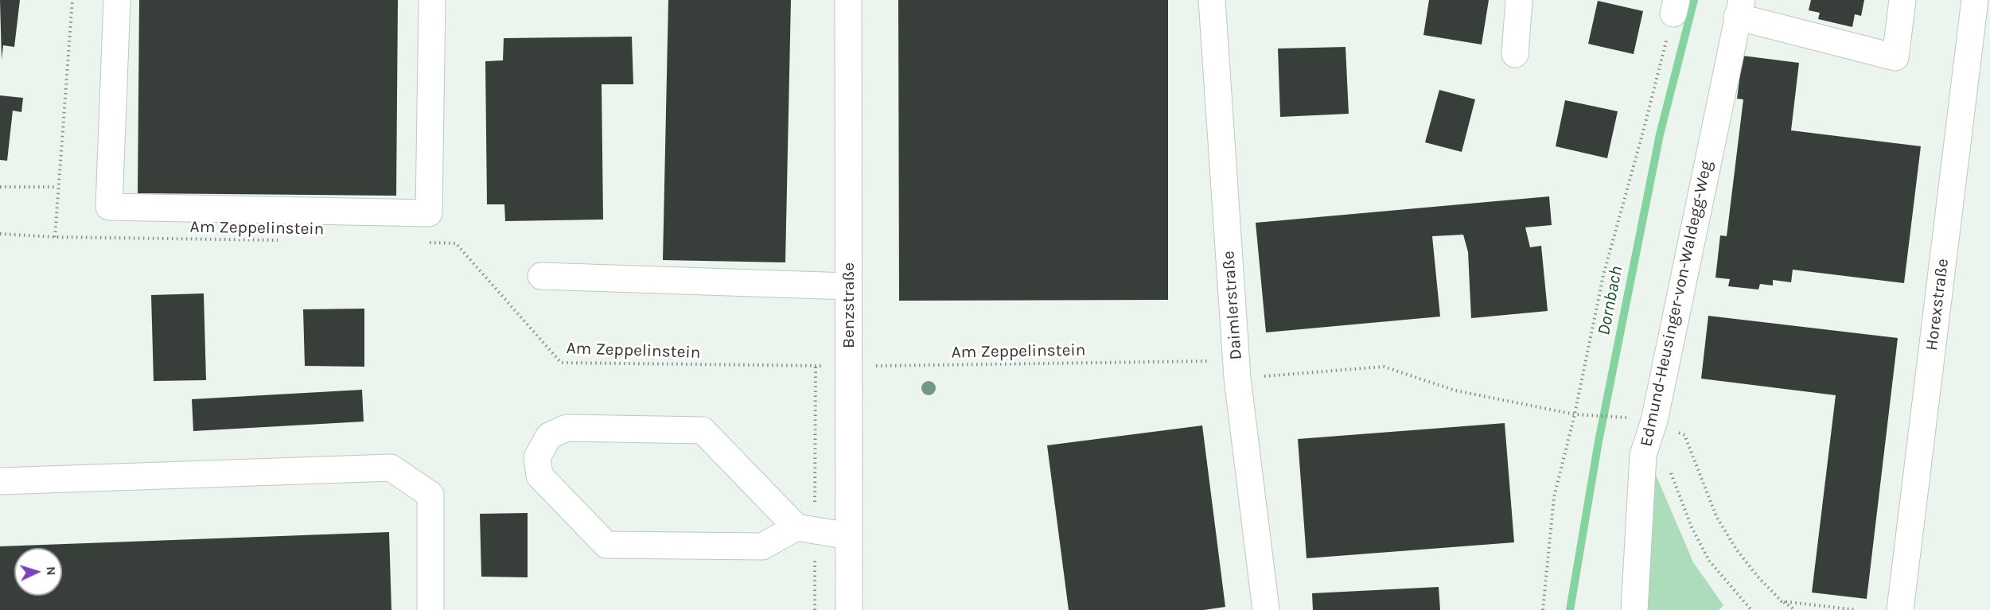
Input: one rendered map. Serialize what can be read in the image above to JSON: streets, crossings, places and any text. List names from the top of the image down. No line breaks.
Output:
{"streets":{"street":["Edmund-Heusinger-von-Waldegg-Weg","Horexstraße","Benzstraße","Daimlerstraße"],"path":["Am Zeppelinstein"]},"crossings":[["Am Zeppelinstein","Edmund-Heusinger-von-Waldegg-Weg"],["Am Zeppelinstein","Benzstraße"],["Am Zeppelinstein","Daimlerstraße"]],"water":["Dornbach"],"north":"right"}
